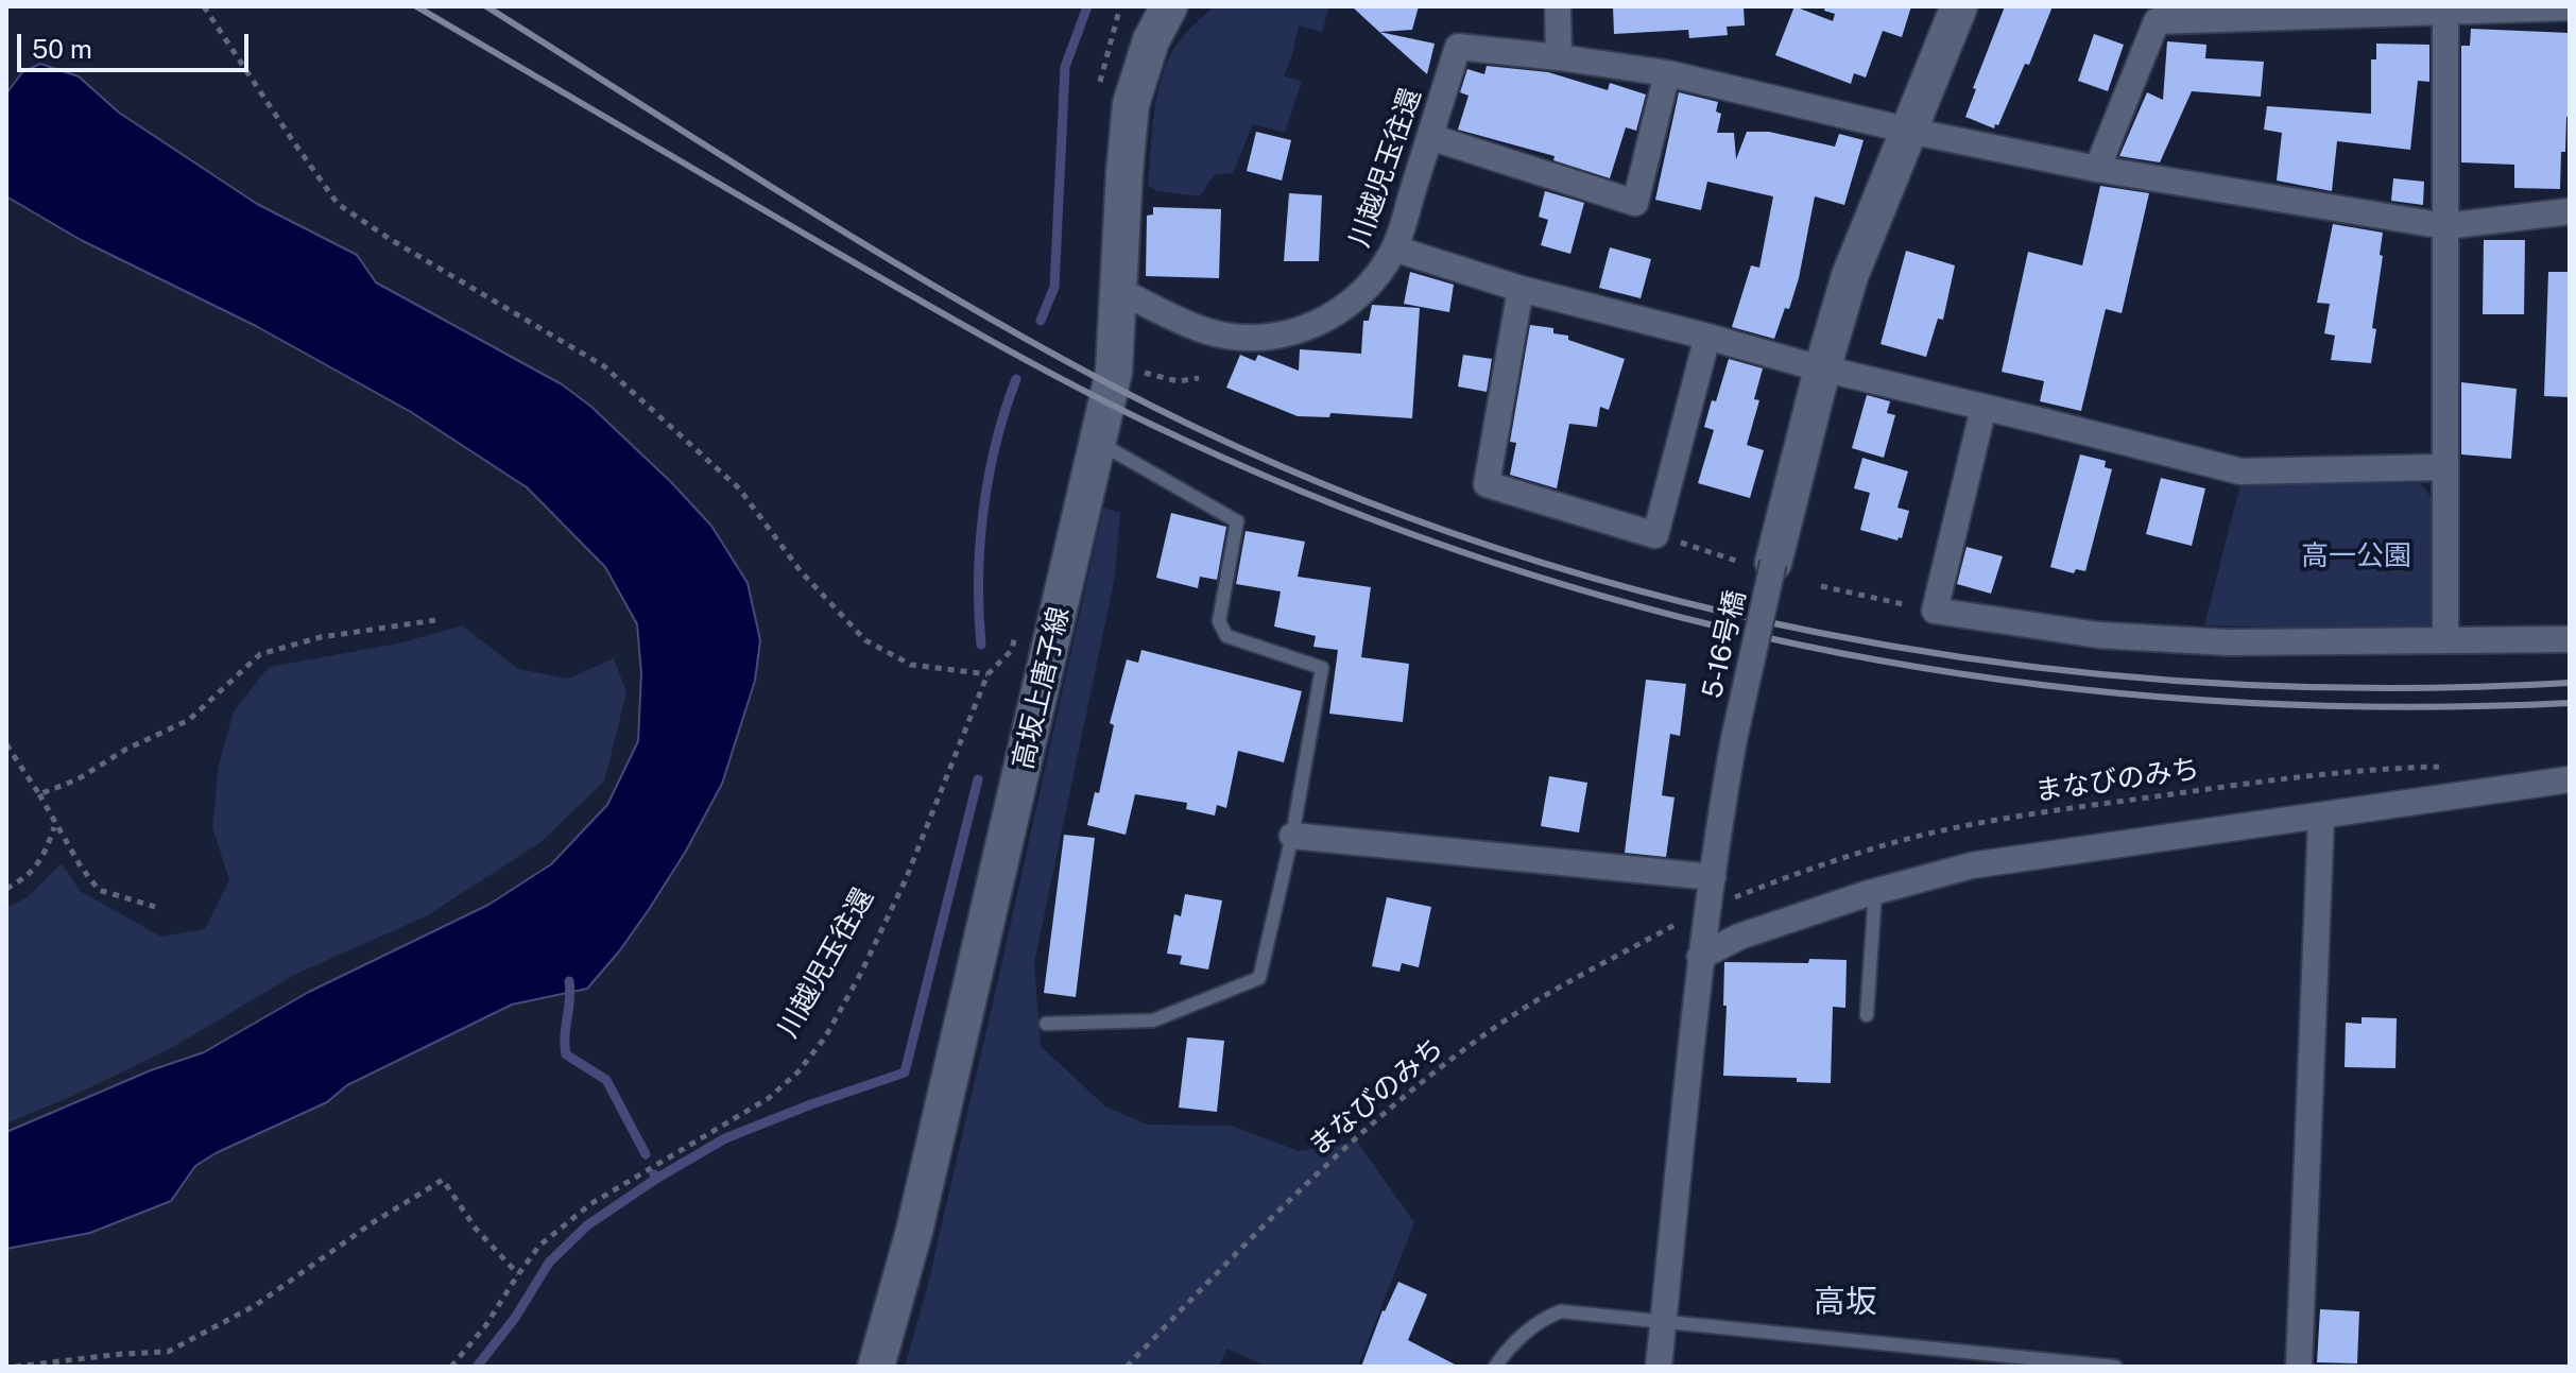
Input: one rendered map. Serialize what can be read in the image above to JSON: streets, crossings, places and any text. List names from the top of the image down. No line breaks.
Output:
{"streets":{"main road":["高坂上唐子線"],"street":["川越児玉往還","5-16号橋"],"path":["まなびのみち"]},"crossings":[["川越児玉往還","高坂上唐子線"]],"districts":["高坂"],"parks":["高一公園"],"scale_bar":"50 m"}
